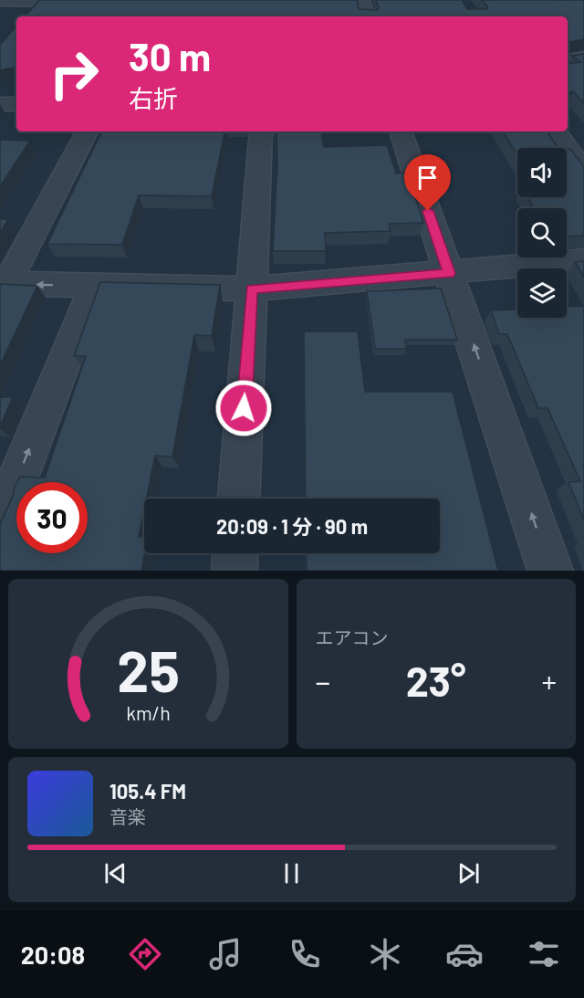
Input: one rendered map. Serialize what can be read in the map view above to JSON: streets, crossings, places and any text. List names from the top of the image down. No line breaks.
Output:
{"page":{"turn":["30 m","右折"],"limit":"30","trip":"20:09 · 1 分 · 90 m","tile":"エアコン","heat":["−","23°","+"],"song":["105.4 FM","音楽"],"tabs":"20:08","gauge":["25","km/h"]}}
